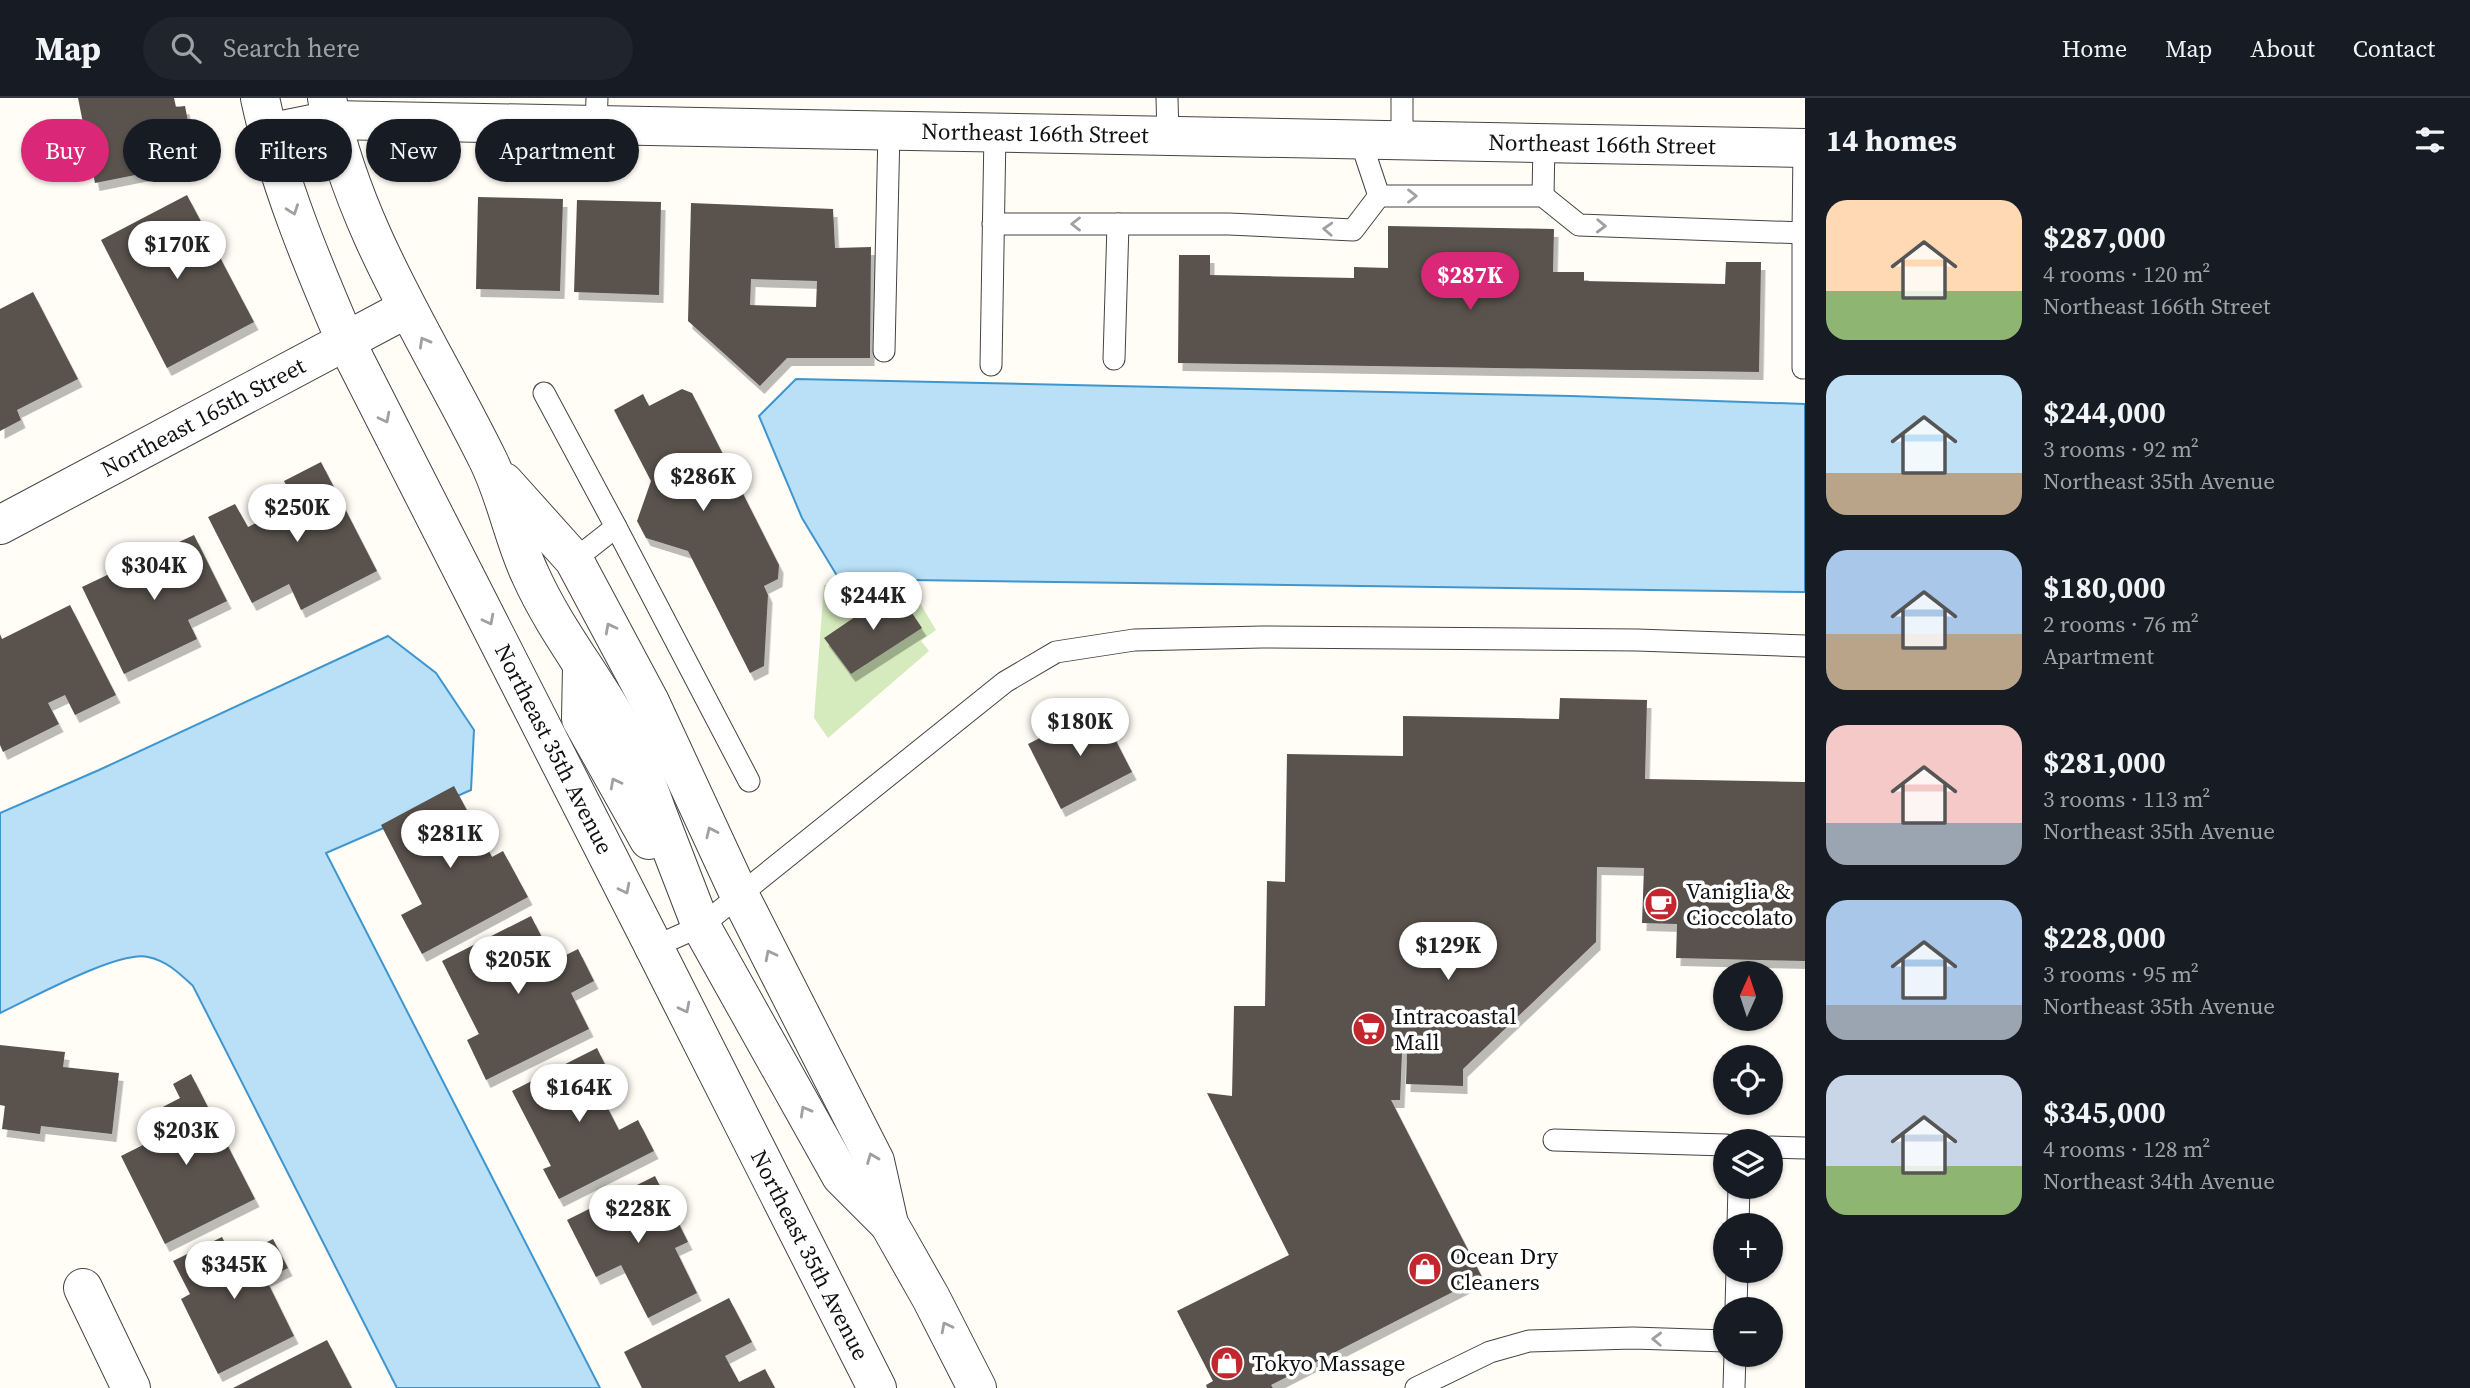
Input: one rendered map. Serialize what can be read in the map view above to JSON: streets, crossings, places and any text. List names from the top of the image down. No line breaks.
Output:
{"streets":{"street":["Northeast 166th Street","Northeast 165th Street","Northeast 35th Avenue"]},"crossings":[["Northeast 166th Street","Northeast 35th Avenue"],["Northeast 165th Street","Northeast 35th Avenue"]],"places":{"cafe":["Vaniglia & Cioccolato"],"supermarket":["Intracoastal Mall"],"shop":["Ocean Dry Cleaners","Tokyo Massage"]},"north":"top","page":{"header":"Map","search":"Search here","nav":["Home","Map","About","Contact"],"heading":"14 homes","chip":["Buy","Rent","Filters","New","Apartment"],"list":[{"name":"$287,000","note":"4 rooms · 120 m² · Northeast 166th Street"},{"name":"$244,000","note":"3 rooms · 92 m² · Northeast 35th Avenue"},{"name":"$180,000","note":"2 rooms · 76 m² · Apartment"},{"name":"$281,000","note":"3 rooms · 113 m² · Northeast 35th Avenue"},{"name":"$228,000","note":"3 rooms · 95 m² · Northeast 35th Avenue"},{"name":"$345,000","note":"4 rooms · 128 m² · Northeast 34th Avenue"}],"price":["$170K","$287K","$286K","$250K","$304K","$244K","$180K","$281K","$129K","$205K","$164K","$203K","$228K","$345K"],"map_buttons":["+","−"]}}
